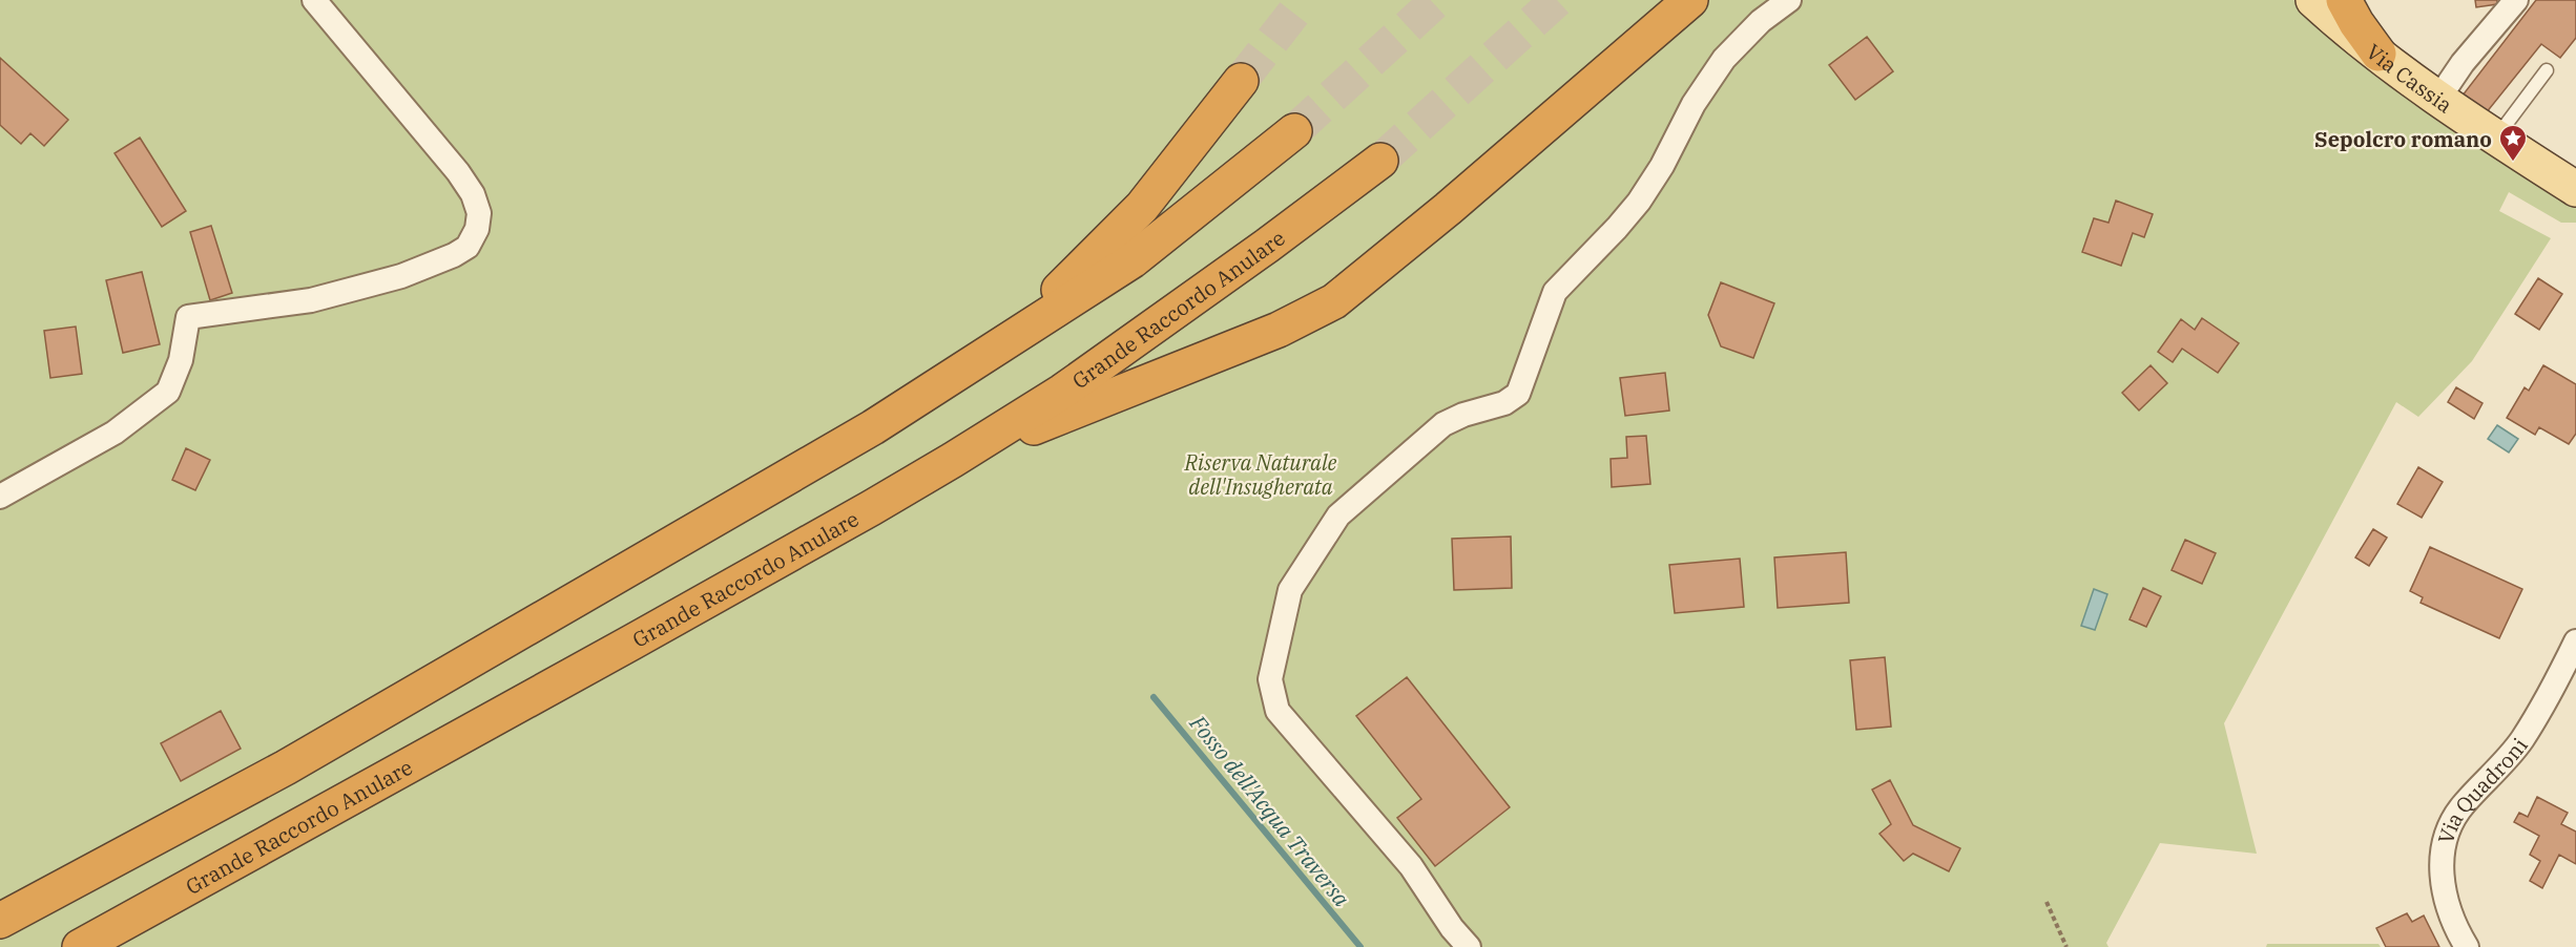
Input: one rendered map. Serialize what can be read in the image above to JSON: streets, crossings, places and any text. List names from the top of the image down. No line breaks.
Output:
{"streets":{"highway":["Grande Raccordo Anulare"],"main road":["Via Cassia"],"street":["Via Quadroni"]},"water":["Fosso dell'Acqua Traversa"],"parks":["Riserva Naturale dell'Insugherata"],"places":{"place":["Sepolcro romano"]}}
